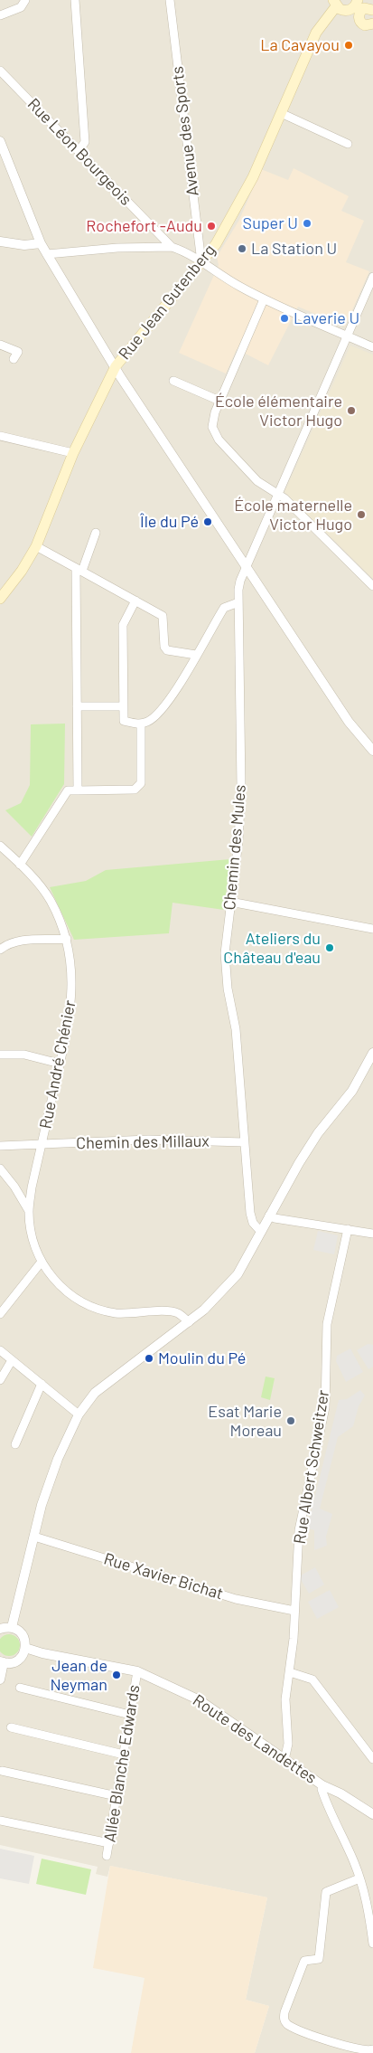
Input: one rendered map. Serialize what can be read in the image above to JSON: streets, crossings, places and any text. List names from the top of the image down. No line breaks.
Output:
{"streets":{"main road":["Rue Jean Gutenberg"],"street":["Avenue des Sports","Rue Léon Bourgeois","Chemin des Mules","Rue André Chénier","Chemin des Millaux","Rue Albert Schweitzer","Rue Xavier Bichat","Route des Landettes","Allée Blanche Edwards"]},"crossings":[["Avenue des Sports","Rue Léon Bourgeois"],["Avenue des Sports","Rue Jean Gutenberg"],["Rue Léon Bourgeois","Rue Jean Gutenberg"],["Rue Léon Bourgeois","Chemin des Mules"],["Chemin des Mules","Chemin des Millaux"],["Rue André Chénier","Chemin des Millaux"],["Rue Albert Schweitzer","Rue Xavier Bichat"],["Rue Albert Schweitzer","Route des Landettes"],["Route des Landettes","Allée Blanche Edwards"]],"places":["La Cavayou","Super U","Rochefort -Audu","La Station U","Laverie U","École élémentaire Victor Hugo","École maternelle Victor Hugo","Île du Pé","Ateliers du Château d'eau","Moulin du Pé","Esat Marie Moreau","Jean de Neyman"]}
